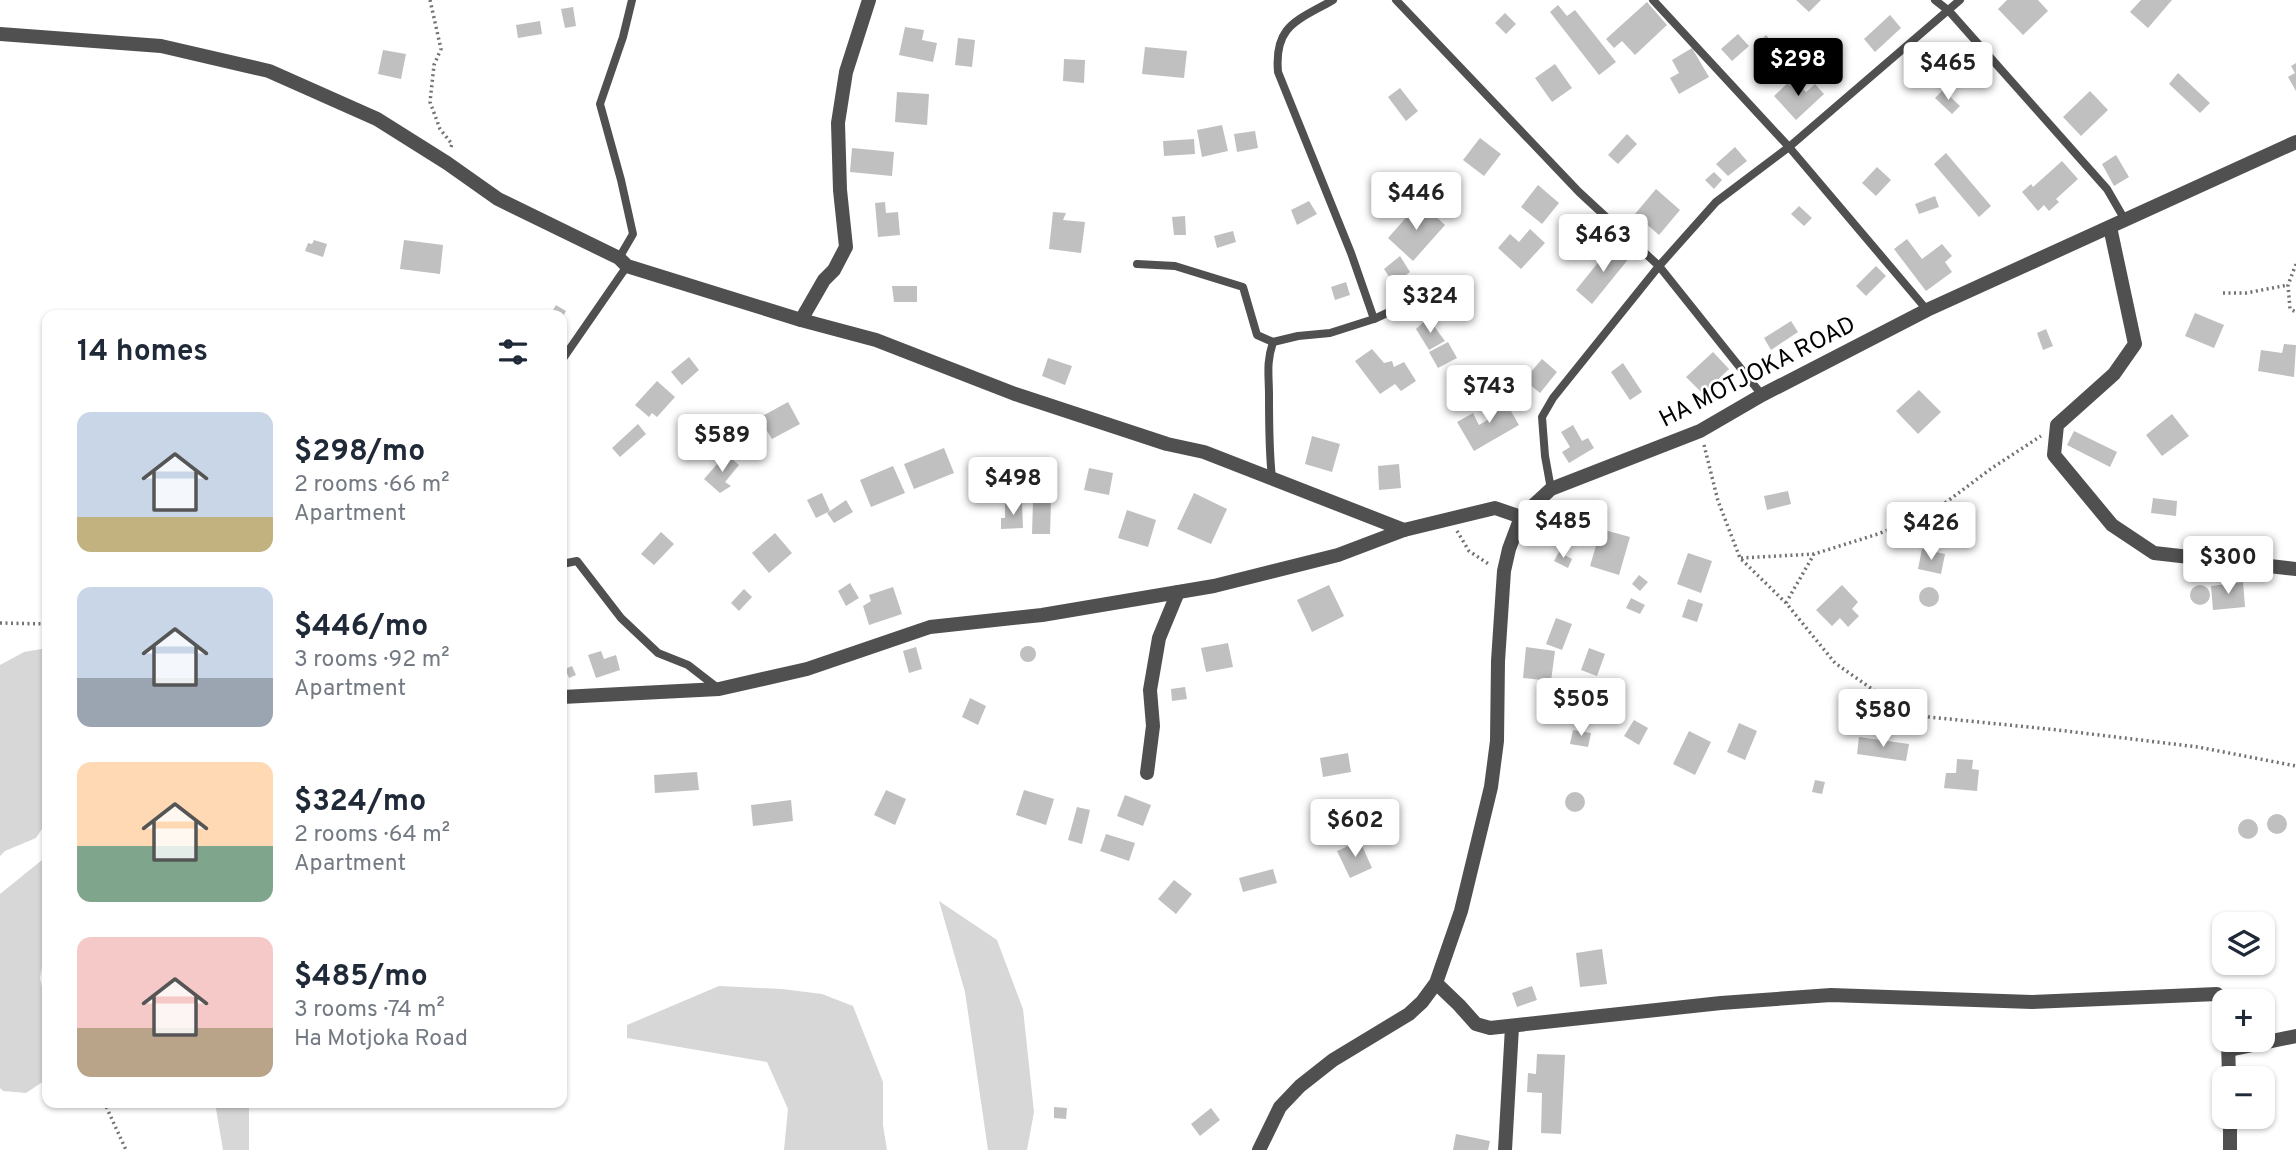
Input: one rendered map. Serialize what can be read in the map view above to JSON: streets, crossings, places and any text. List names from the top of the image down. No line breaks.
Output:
{"streets":{"street":["HA MOTJOKA ROAD"]},"page":{"price":["$298","$465","$446","$463","$324","$743","$589","$498","$485","$426","$300","$505","$580","$602"],"heading":"14 homes","list":[{"name":"$298/mo","note":"2 rooms · 66 m² · Apartment"},{"name":"$446/mo","note":"3 rooms · 92 m² · Apartment"},{"name":"$324/mo","note":"2 rooms · 64 m² · Apartment"},{"name":"$485/mo","note":"3 rooms · 74 m² · Ha Motjoka Road"}],"map_buttons":["+","−"]}}
